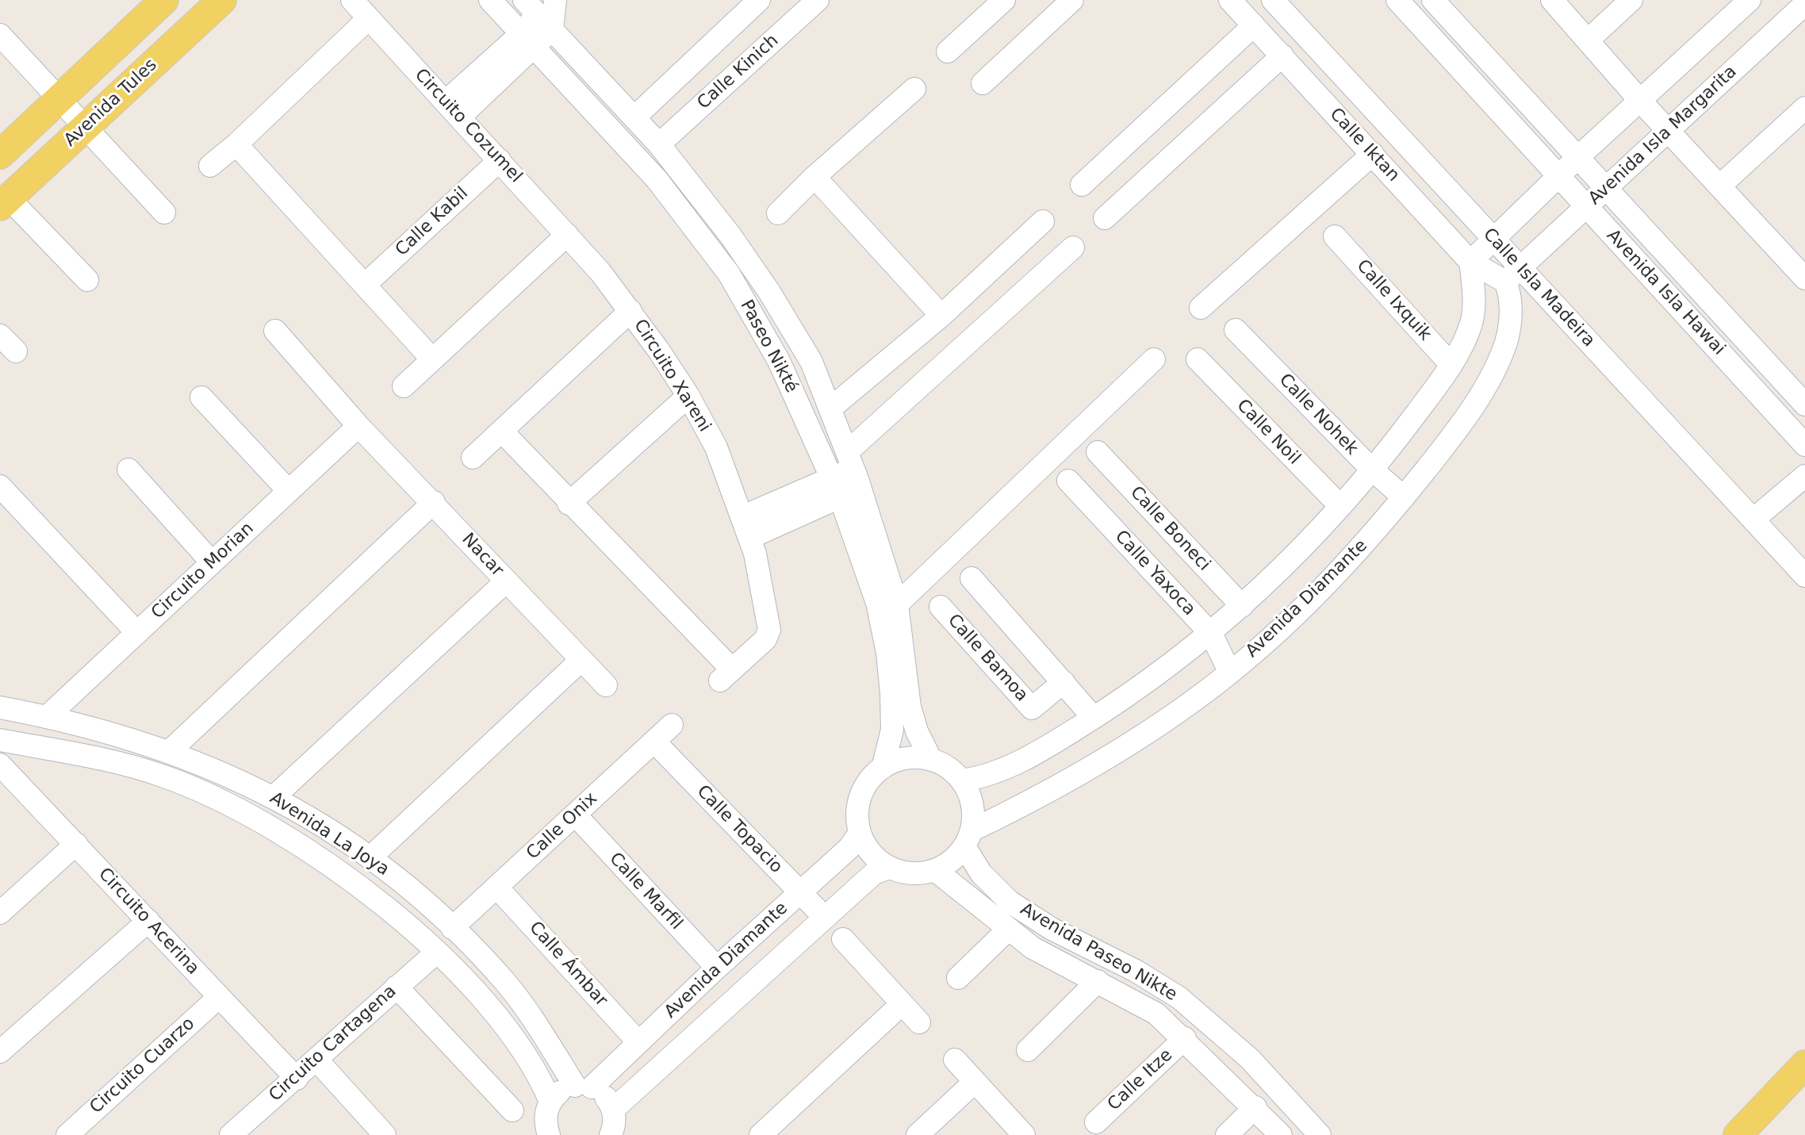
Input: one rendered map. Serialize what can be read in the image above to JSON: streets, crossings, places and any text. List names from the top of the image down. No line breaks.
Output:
{"streets":{"main road":["Avenida Tules"],"street":["Calle Kinich","Circuito Cozumel","Avenida Isla Margarita","Calle Iktan","Calle Kabil","Calle Isla Madeira","Avenida Isla Hawai","Calle Ixquik","Paseo Nikté","Circuito Xareni","Calle Nohek","Calle Noil","Calle Boneci","Nacar","Circuito Morian","Calle Yaxoca","Avenida Diamante","Calle Bamoa","Calle Onix","Calle Topacio","Avenida La Joya","Calle Marfil","Circuito Acerina","Avenida Paseo Nikte","Calle Ámbar","Circuito Cartagena","Circuito Cuarzo","Calle Itze"]},"crossings":[["Calle Kinich","Paseo Nikté"],["Circuito Cozumel","Calle Kabil"],["Circuito Cozumel","Circuito Xareni"],["Avenida Isla Margarita","Calle Iktan"],["Avenida Isla Margarita","Calle Isla Madeira"],["Avenida Isla Margarita","Avenida Isla Hawai"],["Avenida Isla Margarita","Avenida Diamante"],["Calle Iktan","Calle Isla Madeira"],["Calle Iktan","Avenida Diamante"],["Calle Isla Madeira","Avenida Diamante"],["Paseo Nikté","Avenida Diamante"],["Paseo Nikté","Avenida Paseo Nikte"],["Calle Nohek","Avenida Diamante"],["Nacar","Circuito Morian"],["Circuito Morian","Avenida La Joya"],["Calle Yaxoca","Avenida Diamante"],["Avenida Diamante","Calle Topacio"],["Avenida Diamante","Avenida La Joya"],["Avenida Diamante","Calle Marfil"],["Avenida Diamante","Avenida Paseo Nikte"],["Avenida Diamante","Calle Ámbar"],["Calle Onix","Calle Topacio"],["Calle Onix","Avenida La Joya"],["Calle Onix","Calle Marfil"],["Calle Onix","Calle Ámbar"],["Avenida La Joya","Circuito Cartagena"],["Circuito Acerina","Circuito Cartagena"],["Circuito Acerina","Circuito Cuarzo"],["Avenida Paseo Nikte","Calle Itze"]]}
